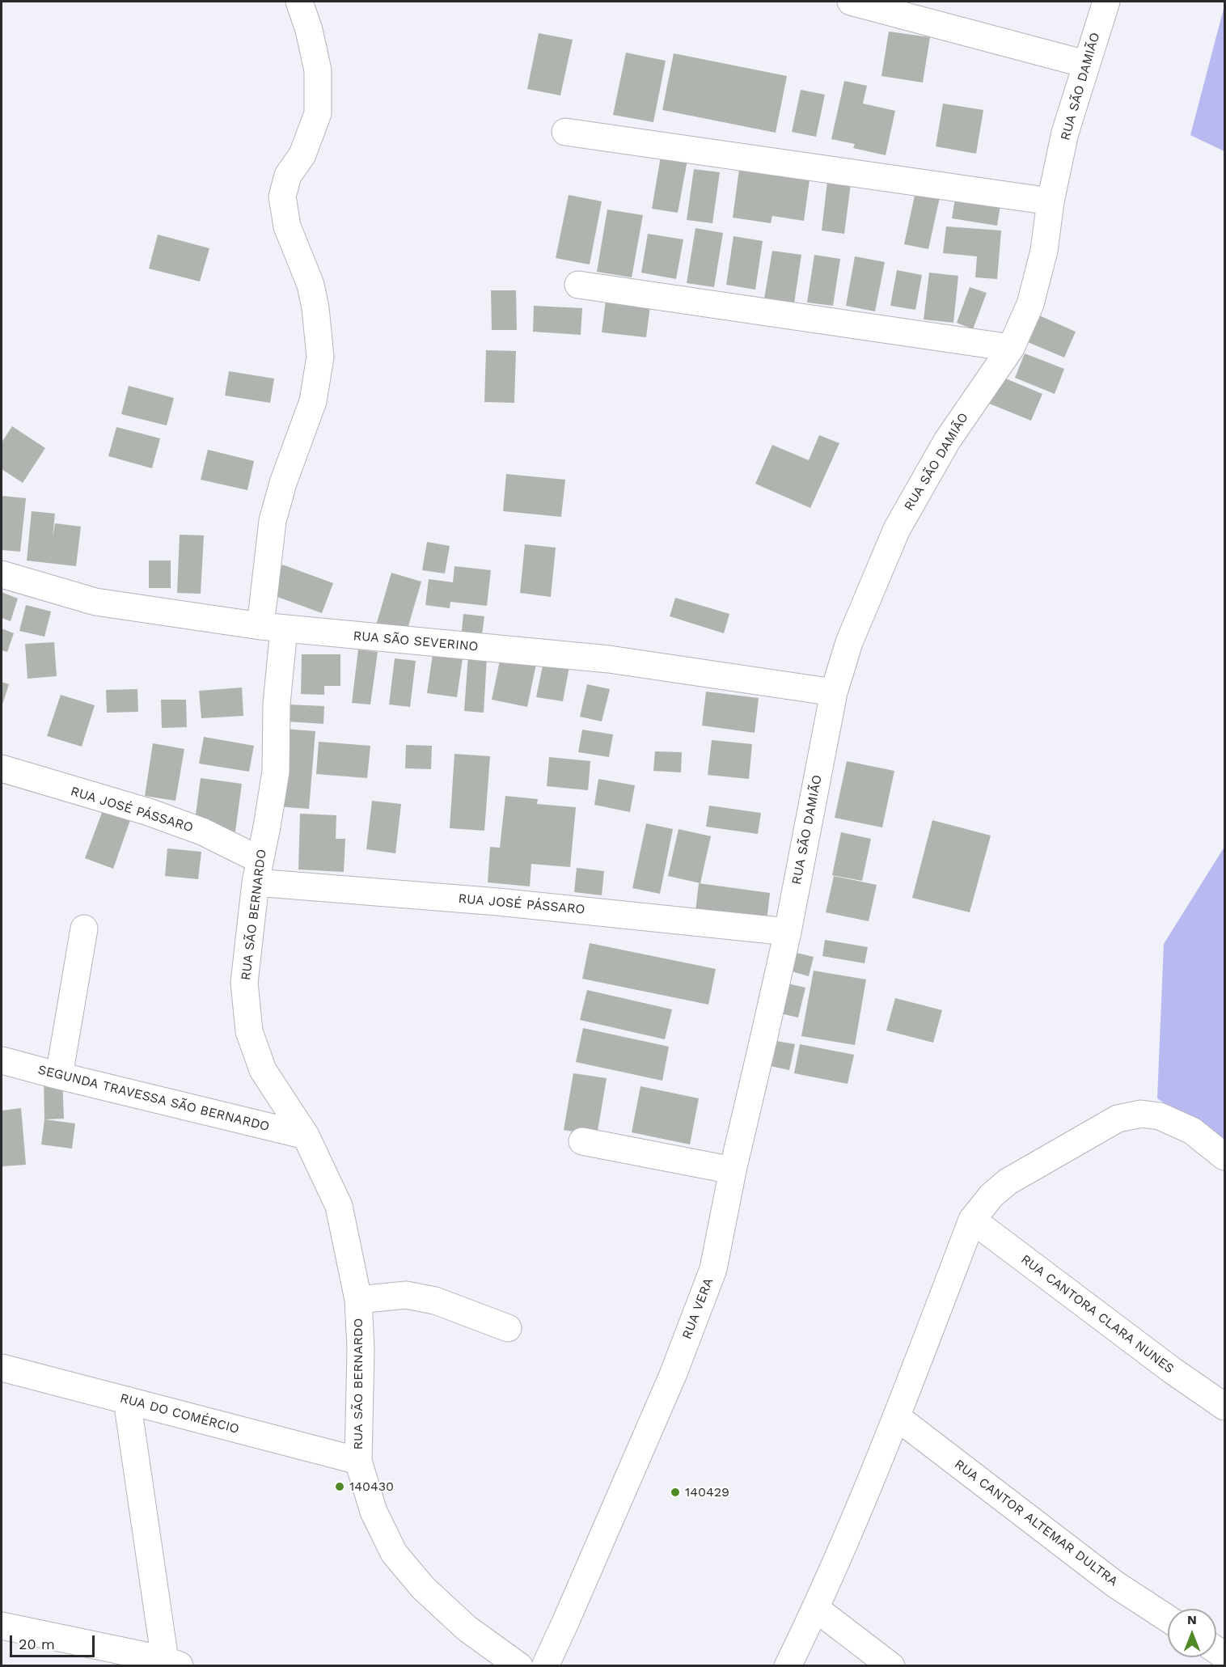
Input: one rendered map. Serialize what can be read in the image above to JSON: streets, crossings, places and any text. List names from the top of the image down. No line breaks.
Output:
{"streets":{"street":["RUA SÃO DAMIÃO","RUA SÃO SEVERINO","RUA JOSÉ PÁSSARO","RUA SÃO BERNARDO","SEGUNDA TRAVESSA SÃO BERNARDO","RUA VERA","RUA CANTORA CLARA NUNES","RUA DO COMÉRCIO","RUA CANTOR ALTEMAR DULTRA"]},"crossings":[["RUA SÃO DAMIÃO","RUA SÃO SEVERINO"],["RUA SÃO DAMIÃO","RUA JOSÉ PÁSSARO"],["RUA SÃO DAMIÃO","RUA VERA"],["RUA SÃO SEVERINO","RUA SÃO BERNARDO"],["RUA JOSÉ PÁSSARO","RUA SÃO BERNARDO"],["RUA JOSÉ PÁSSARO","RUA VERA"],["RUA SÃO BERNARDO","SEGUNDA TRAVESSA SÃO BERNARDO"],["RUA SÃO BERNARDO","RUA DO COMÉRCIO"]],"places":["140430","140429"],"scale_bar":"20 m","north":"top"}
